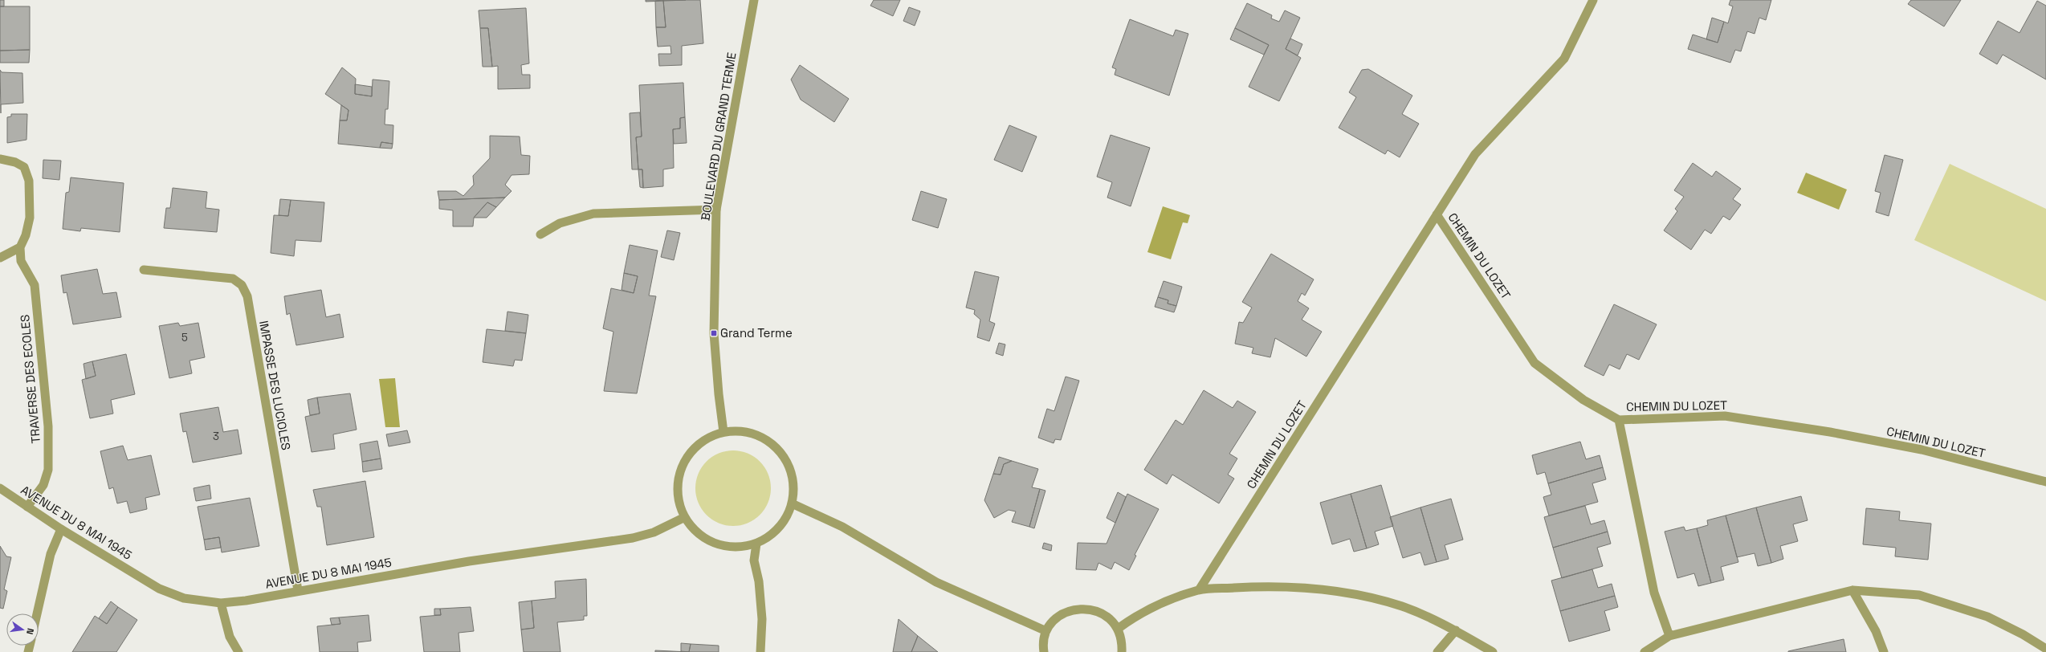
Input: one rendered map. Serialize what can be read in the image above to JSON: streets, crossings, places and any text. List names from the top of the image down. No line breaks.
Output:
{"streets":{"street":["BOULEVARD DU GRAND TERME","CHEMIN DU LOZET","TRAVERSE DES ECOLES","IMPASSE DES LUCIOLES","AVENUE DU 8 MAI 1945"]},"crossings":[["TRAVERSE DES ECOLES","AVENUE DU 8 MAI 1945"],["IMPASSE DES LUCIOLES","AVENUE DU 8 MAI 1945"]],"places":{"transit":["Grand Terme"]},"house_numbers":["5","3"],"north":"right"}
